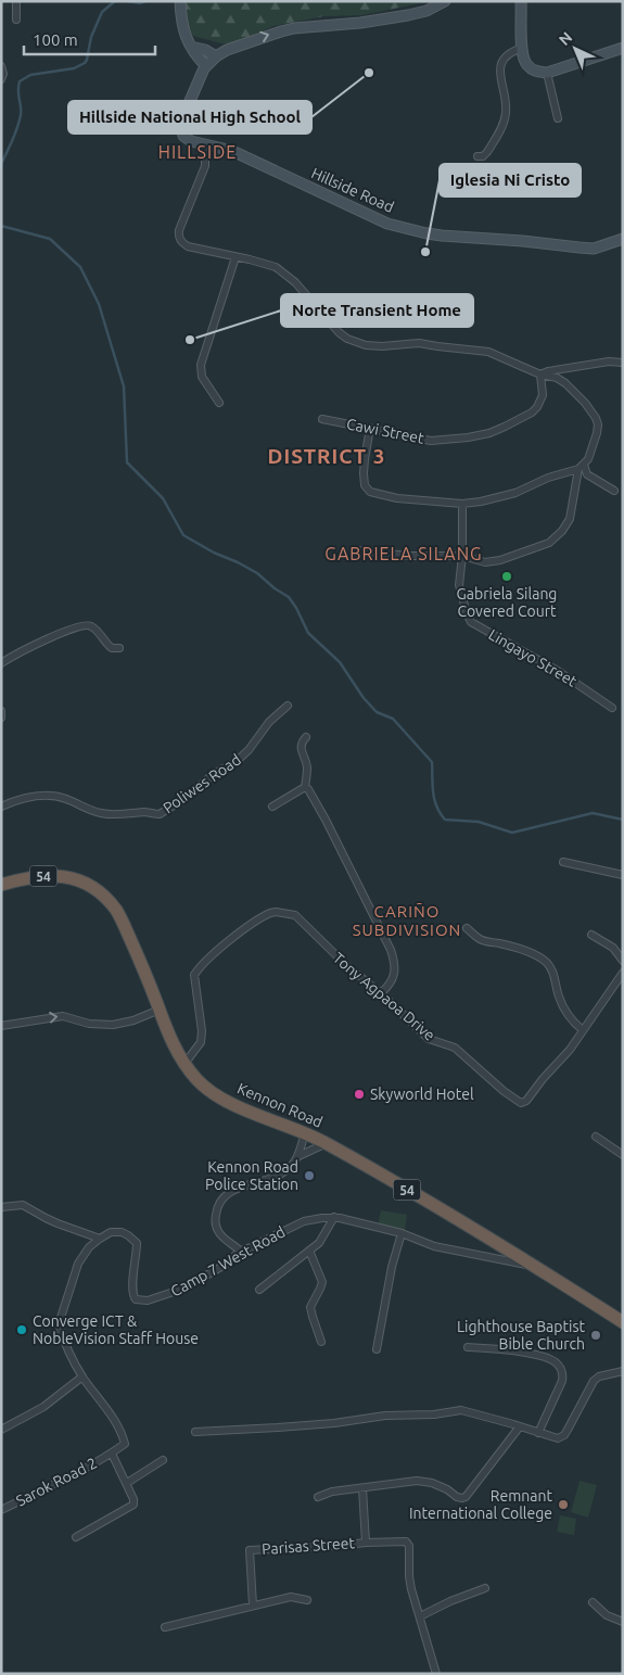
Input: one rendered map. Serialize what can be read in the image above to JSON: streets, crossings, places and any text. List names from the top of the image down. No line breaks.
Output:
{"streets":{"highway":["54","Kennon Road"],"street":["Hillside Road","Cawi Street","Lingayo Street","Poliwes Road","Tony Agpaoa Drive","Camp 7 West Road","Sarok Road 2","Parisas Street"]},"crossings":[["Tony Agpaoa Drive","Kennon Road"],["Kennon Road","Camp 7 West Road"]],"districts":["HILLSIDE","DISTRICT 3","GABRIELA SILANG","CARIÑO SUBDIVISION"],"places":["Hillside National High School","Iglesia Ni Cristo","Norte Transient Home","Gabriela Silang Covered Court","Skyworld Hotel","Kennon Road Police Station","Converge ICT & NobleVision Staff House","Lighthouse Baptist Bible Church","Remnant International College"],"scale_bar":"100 m","north":"top left"}
